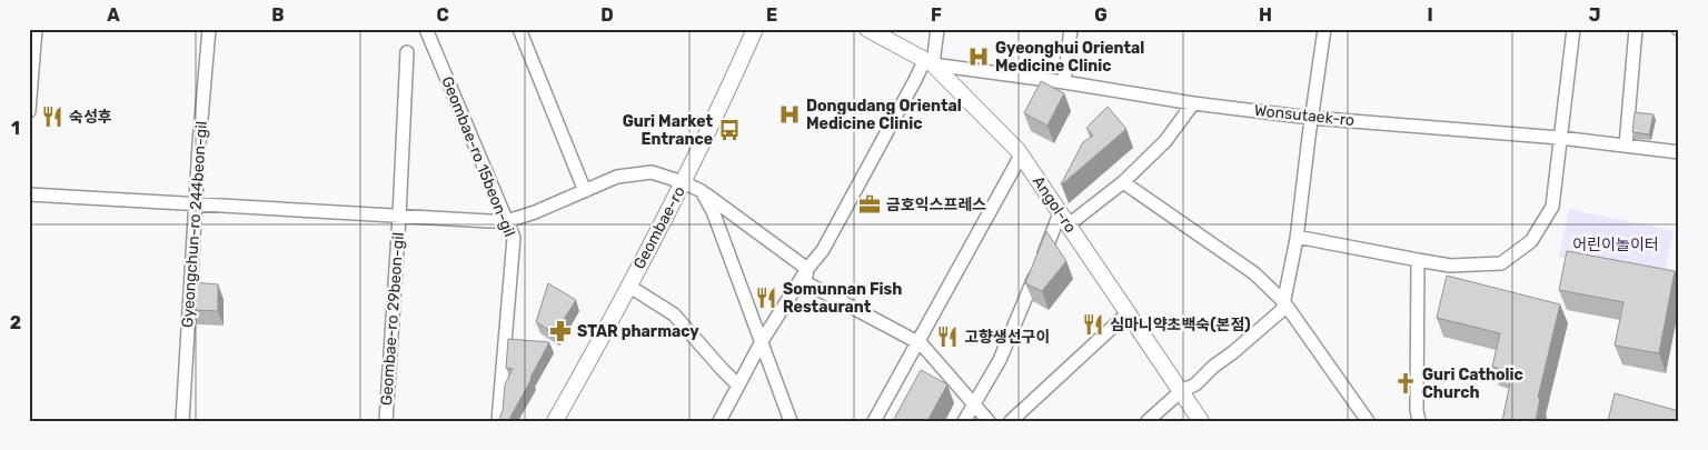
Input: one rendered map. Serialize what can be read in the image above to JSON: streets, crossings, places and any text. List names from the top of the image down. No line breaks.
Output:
{"streets":{"street":["Wonsutaek-ro","Geombae-ro 15beon-gil","Angol-ro","Gyeongchun-ro 244beon-gil","Geombae-ro","Geombae-ro 29beon-gil"]},"crossings":[["Wonsutaek-ro","Angol-ro"],["Geombae-ro 15beon-gil","Geombae-ro 29beon-gil"],["Gyeongchun-ro 244beon-gil","Geombae-ro 29beon-gil"],["Geombae-ro","Geombae-ro 29beon-gil"]],"parks":["어린이놀이터"],"places":{"hospital":["Gyeonghui Oriental Medicine Clinic","Dongudang Oriental Medicine Clinic"],"restaurant":["숙성후","Somunnan Fish Restaurant","심마니약초백숙(본점)","고향생선구이"],"bus stop":["Guri Market Entrance"],"office":["금호익스프레스"],"pharmacy":["STAR pharmacy"],"church":["Guri Catholic Church"]},"grid":{"columns":["A","B","C","D","E","F","G","H","I","J"],"rows":["1","2"]}}
